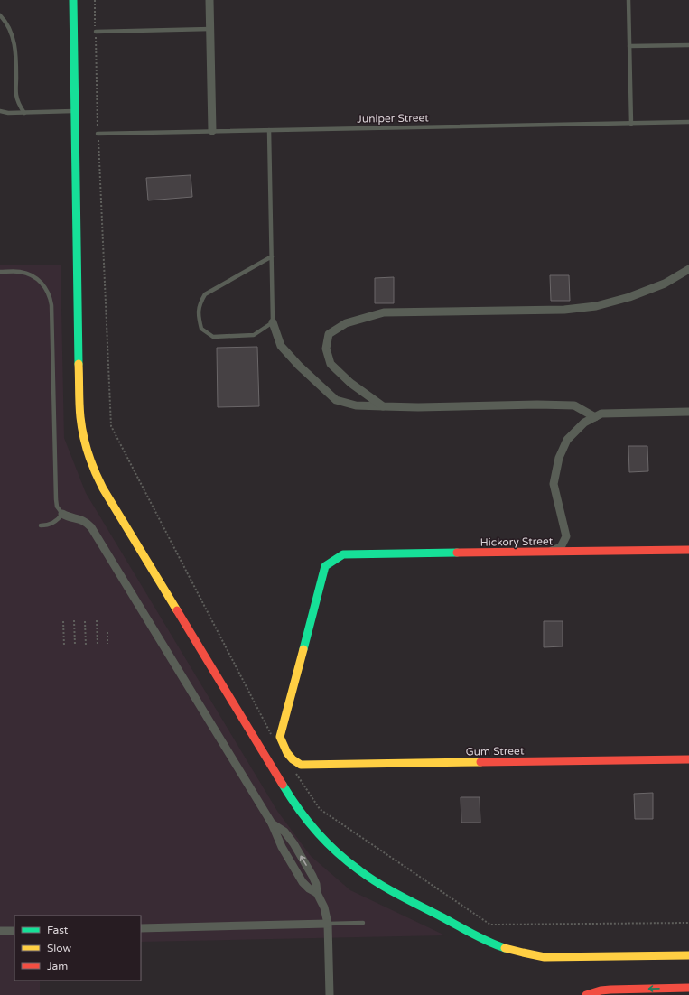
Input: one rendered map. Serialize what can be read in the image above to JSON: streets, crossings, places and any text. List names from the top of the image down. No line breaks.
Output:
{"streets":{"street":["Hickory Street","Gum Street"],"lane":["Juniper Street"]},"crossings":[["Hickory Street","Gum Street"]],"legend":["Fast","Slow","Jam"]}
